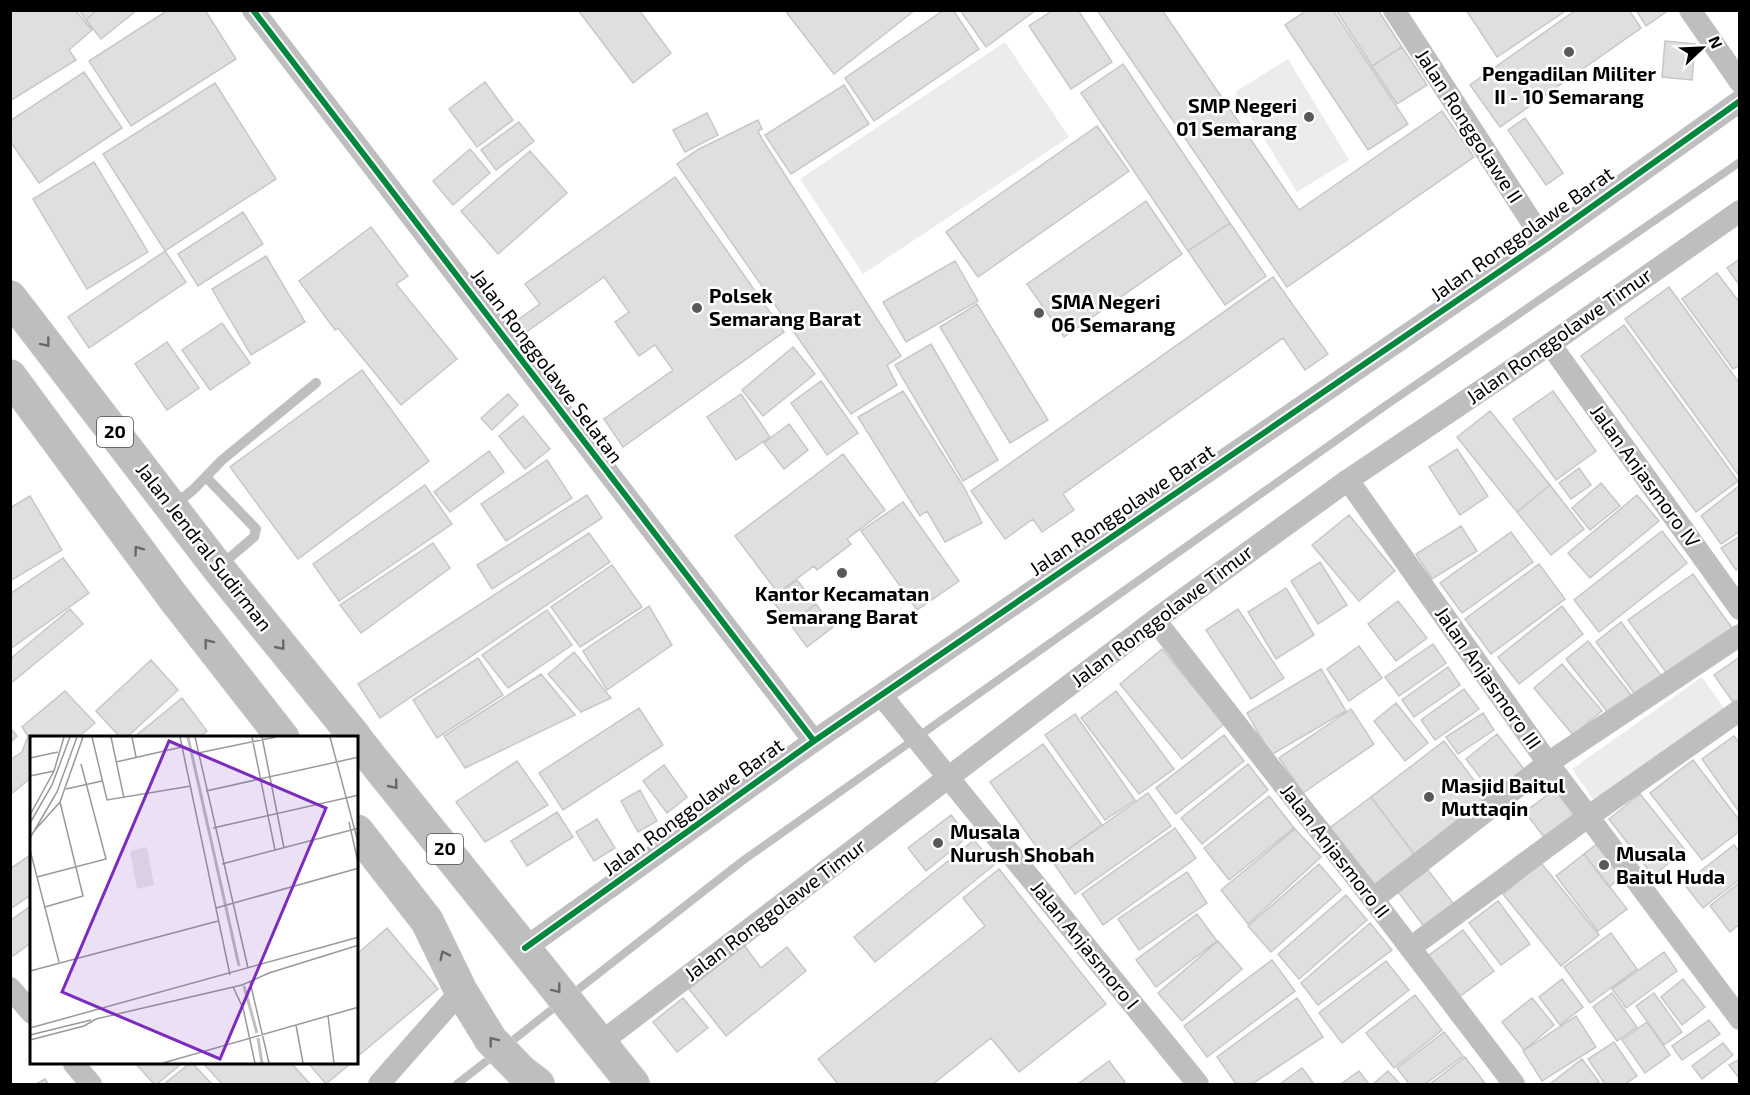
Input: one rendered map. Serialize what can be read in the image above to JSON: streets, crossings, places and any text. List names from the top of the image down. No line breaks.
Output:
{"streets":{"highway":["20","Jalan Jendral Sudirman"],"street":["Jalan Ronggolawe II","Jalan Ronggolawe Barat","Jalan Ronggolawe Timur","Jalan Ronggolawe Selatan","Jalan Anjasmoro IV","Jalan Anjasmoro III","Jalan Anjasmoro II","Jalan Anjasmoro I"]},"crossings":[["Jalan Ronggolawe II","Jalan Ronggolawe Barat"],["Jalan Ronggolawe Barat","Jalan Ronggolawe Selatan"],["Jalan Ronggolawe Barat","Jalan Jendral Sudirman"],["Jalan Ronggolawe Barat","Jalan Anjasmoro I"],["Jalan Ronggolawe Timur","Jalan Anjasmoro IV"],["Jalan Ronggolawe Timur","Jalan Jendral Sudirman"],["Jalan Ronggolawe Timur","Jalan Anjasmoro III"],["Jalan Ronggolawe Timur","Jalan Anjasmoro II"],["Jalan Ronggolawe Timur","Jalan Anjasmoro I"]],"places":["Pengadilan Militer II - 10 Semarang","SMP Negeri 01 Semarang","Polsek Semarang Barat","SMA Negeri 06 Semarang","Kantor Kecamatan Semarang Barat","Masjid Baitul Muttaqin","Musala Nurush Shobah","Musala Baitul Huda"],"north":"top right"}
